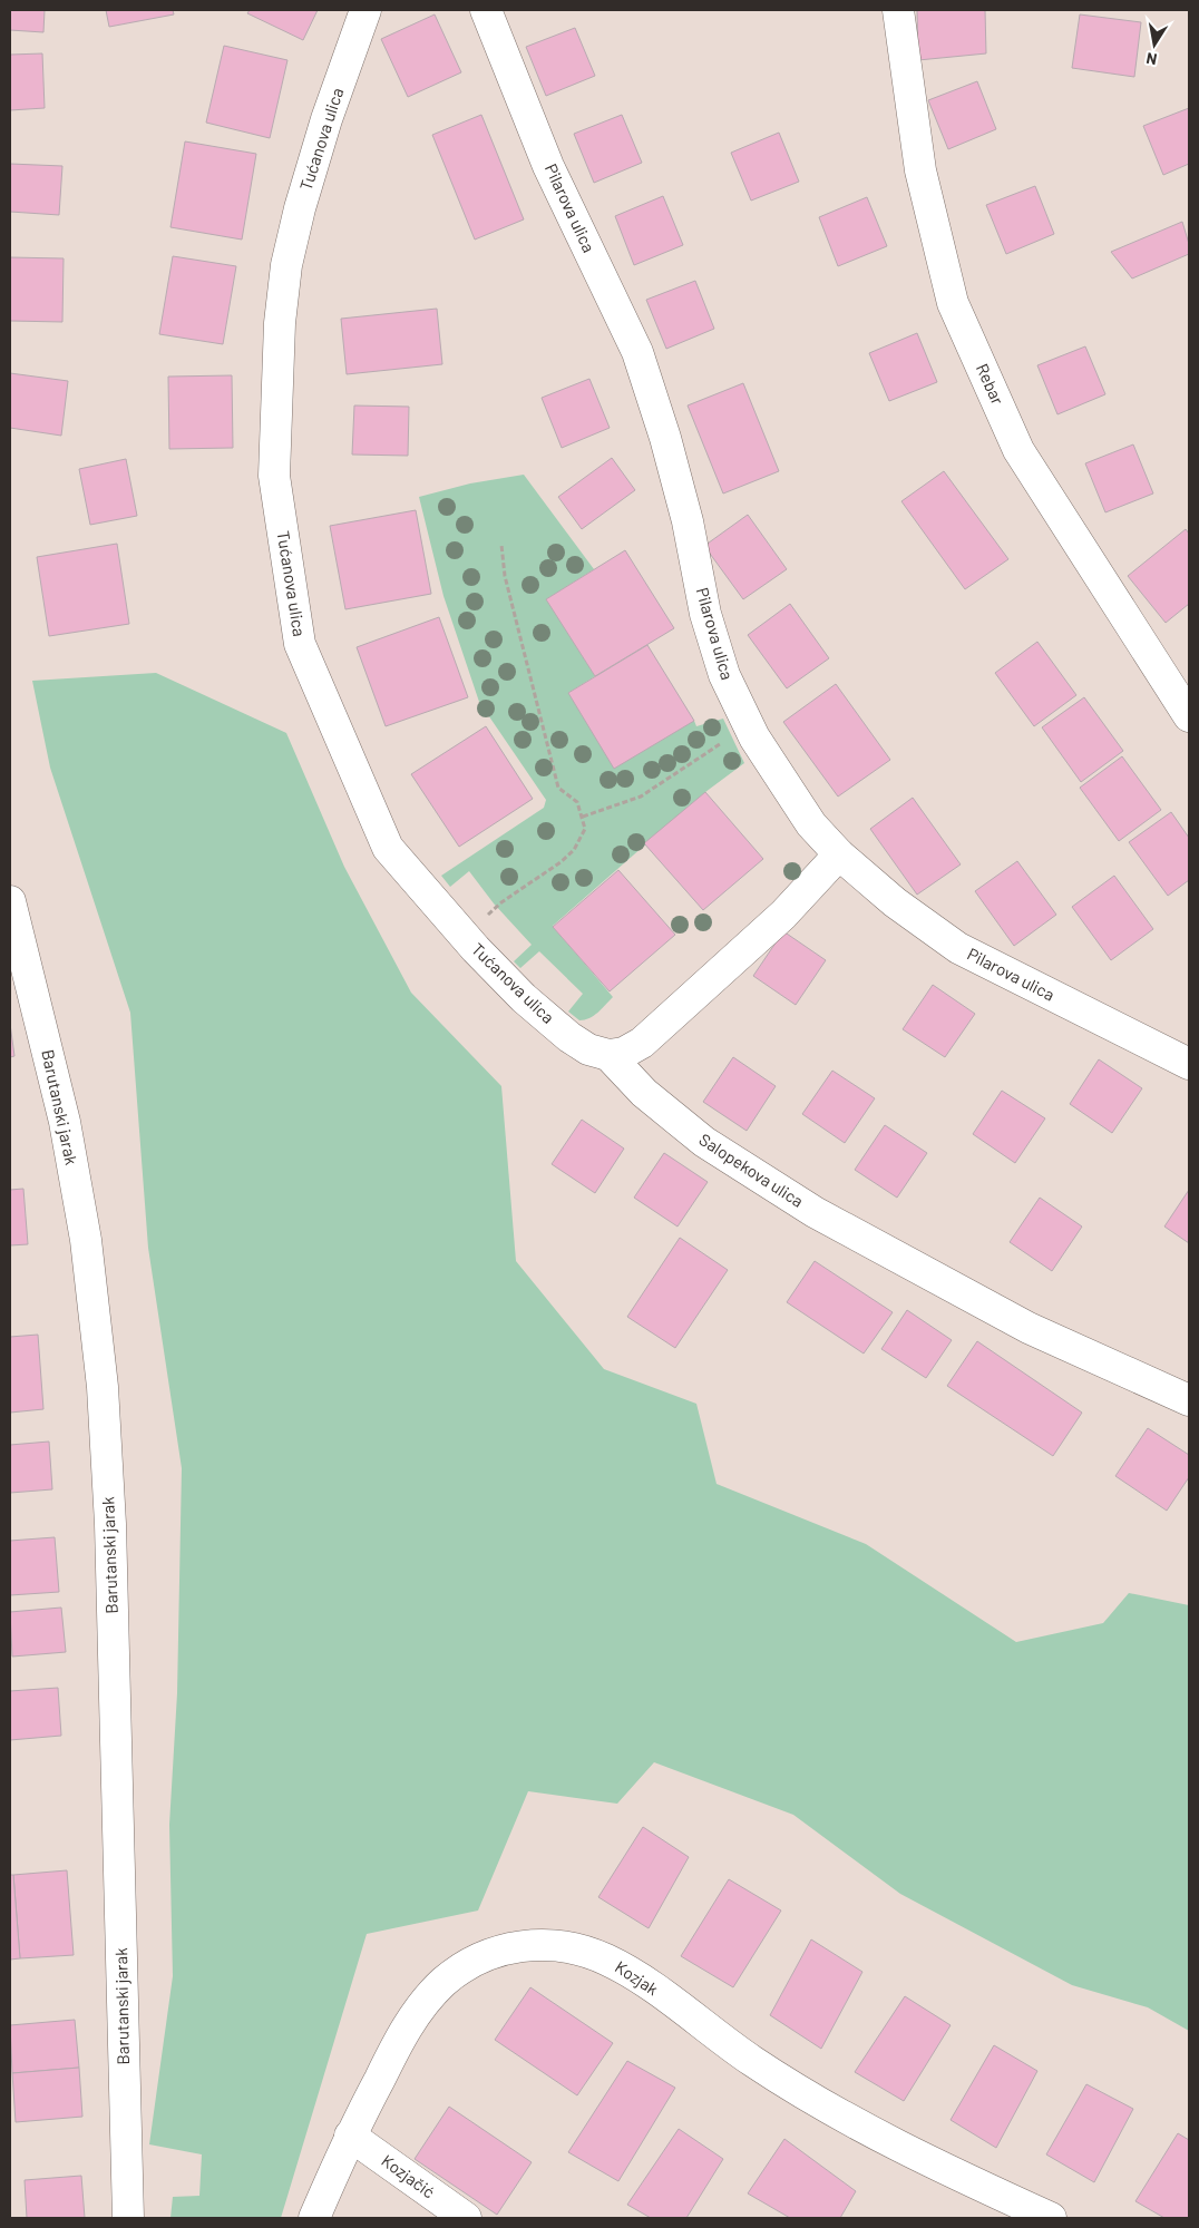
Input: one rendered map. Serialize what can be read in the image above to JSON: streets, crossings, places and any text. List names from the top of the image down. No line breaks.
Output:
{"streets":{"street":["Tućanova ulica","Pilarova ulica","Rebar","Barutanski jarak","Salopekova ulica","Kozjak","Kozjačić"]},"crossings":[["Tućanova ulica","Salopekova ulica"],["Kozjak","Kozjačić"]],"north":"bottom"}
